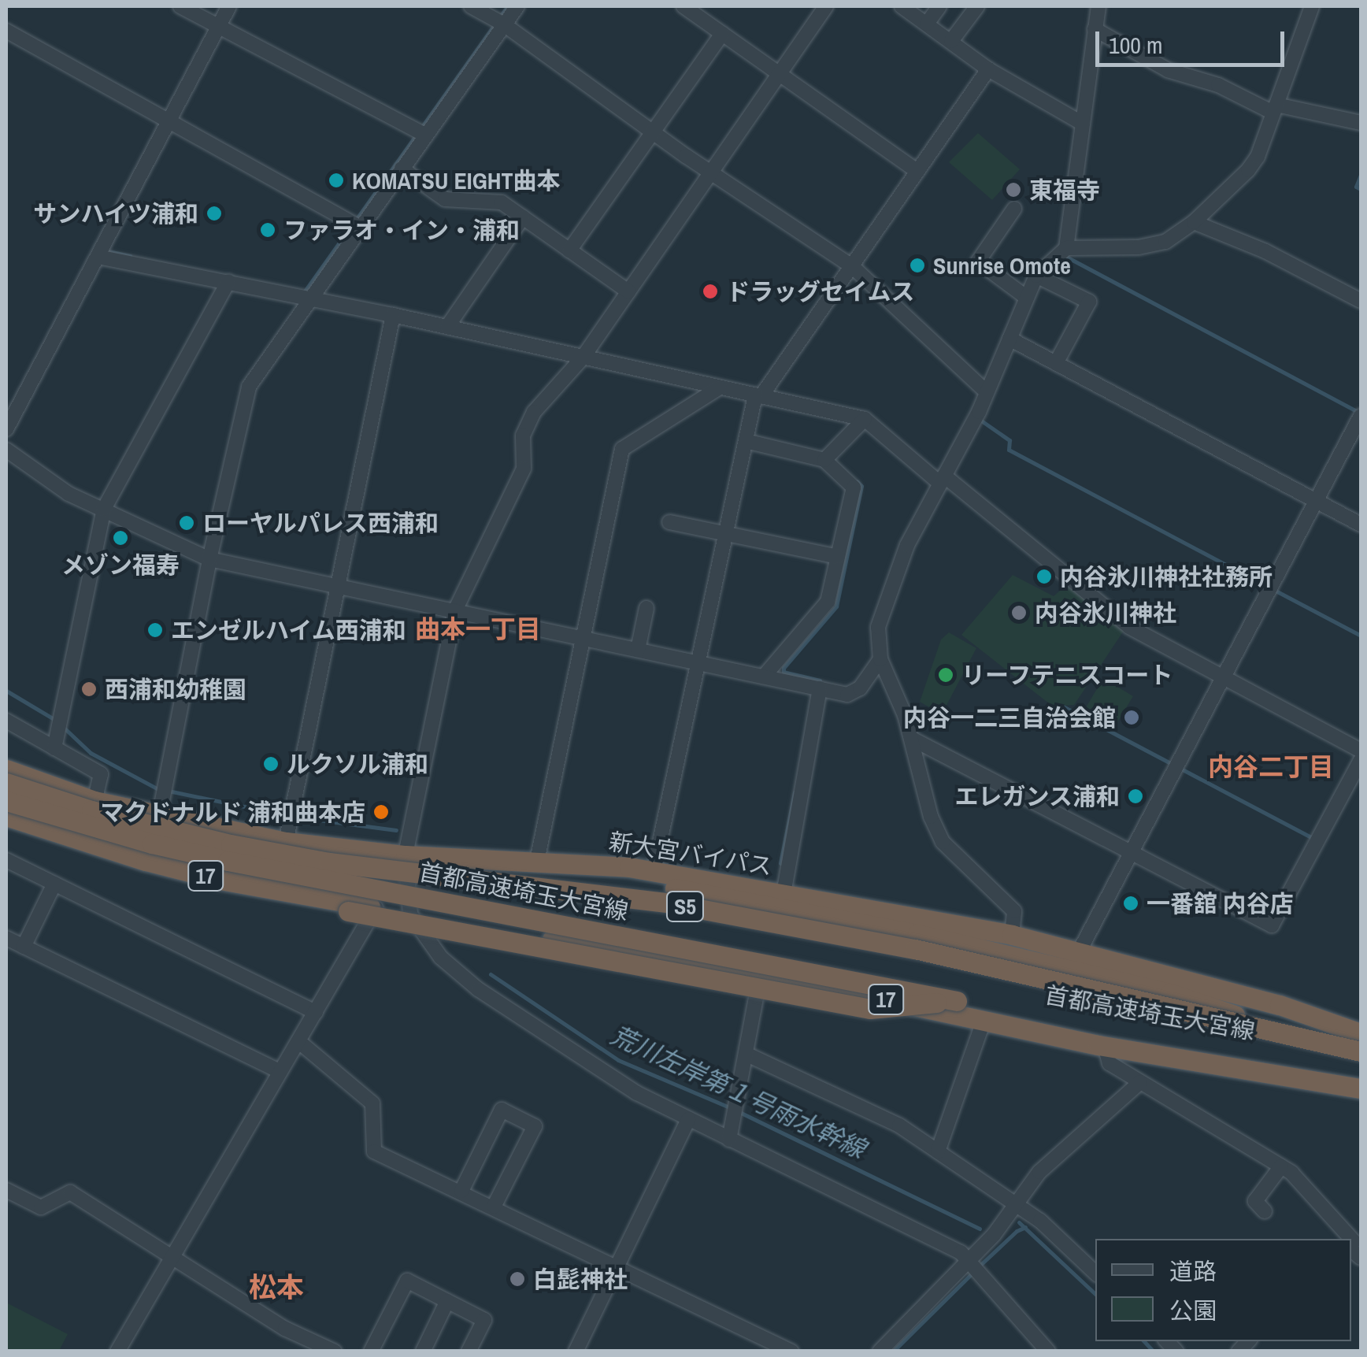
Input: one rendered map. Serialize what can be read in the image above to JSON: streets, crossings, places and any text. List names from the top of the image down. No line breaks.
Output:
{"streets":{"highway":["新大宮バイパス","17","首都高速埼玉大宮線","S5"]},"crossings":[["新大宮バイパス","17"],["17","首都高速埼玉大宮線"],["17","S5"],["首都高速埼玉大宮線","S5"]],"districts":["曲本一丁目","内谷二丁目","松本"],"water":["荒川左岸第１号雨水幹線"],"places":["KOMATSU EIGHT曲本","東福寺","サンハイツ浦和","ファラオ・イン・浦和","Sunrise Omote","ドラッグセイムス","ローヤルパレス西浦和","メゾン福寿","内谷氷川神社社務所","内谷氷川神社","エンゼルハイム西浦和","リーフテニスコート","西浦和幼稚園","内谷一二三自治会館","ルクソル浦和","エレガンス浦和","マクドナルド 浦和曲本店","一番舘 内谷店","白髭神社"],"legend":["道路","公園"],"scale_bar":"100 m"}
